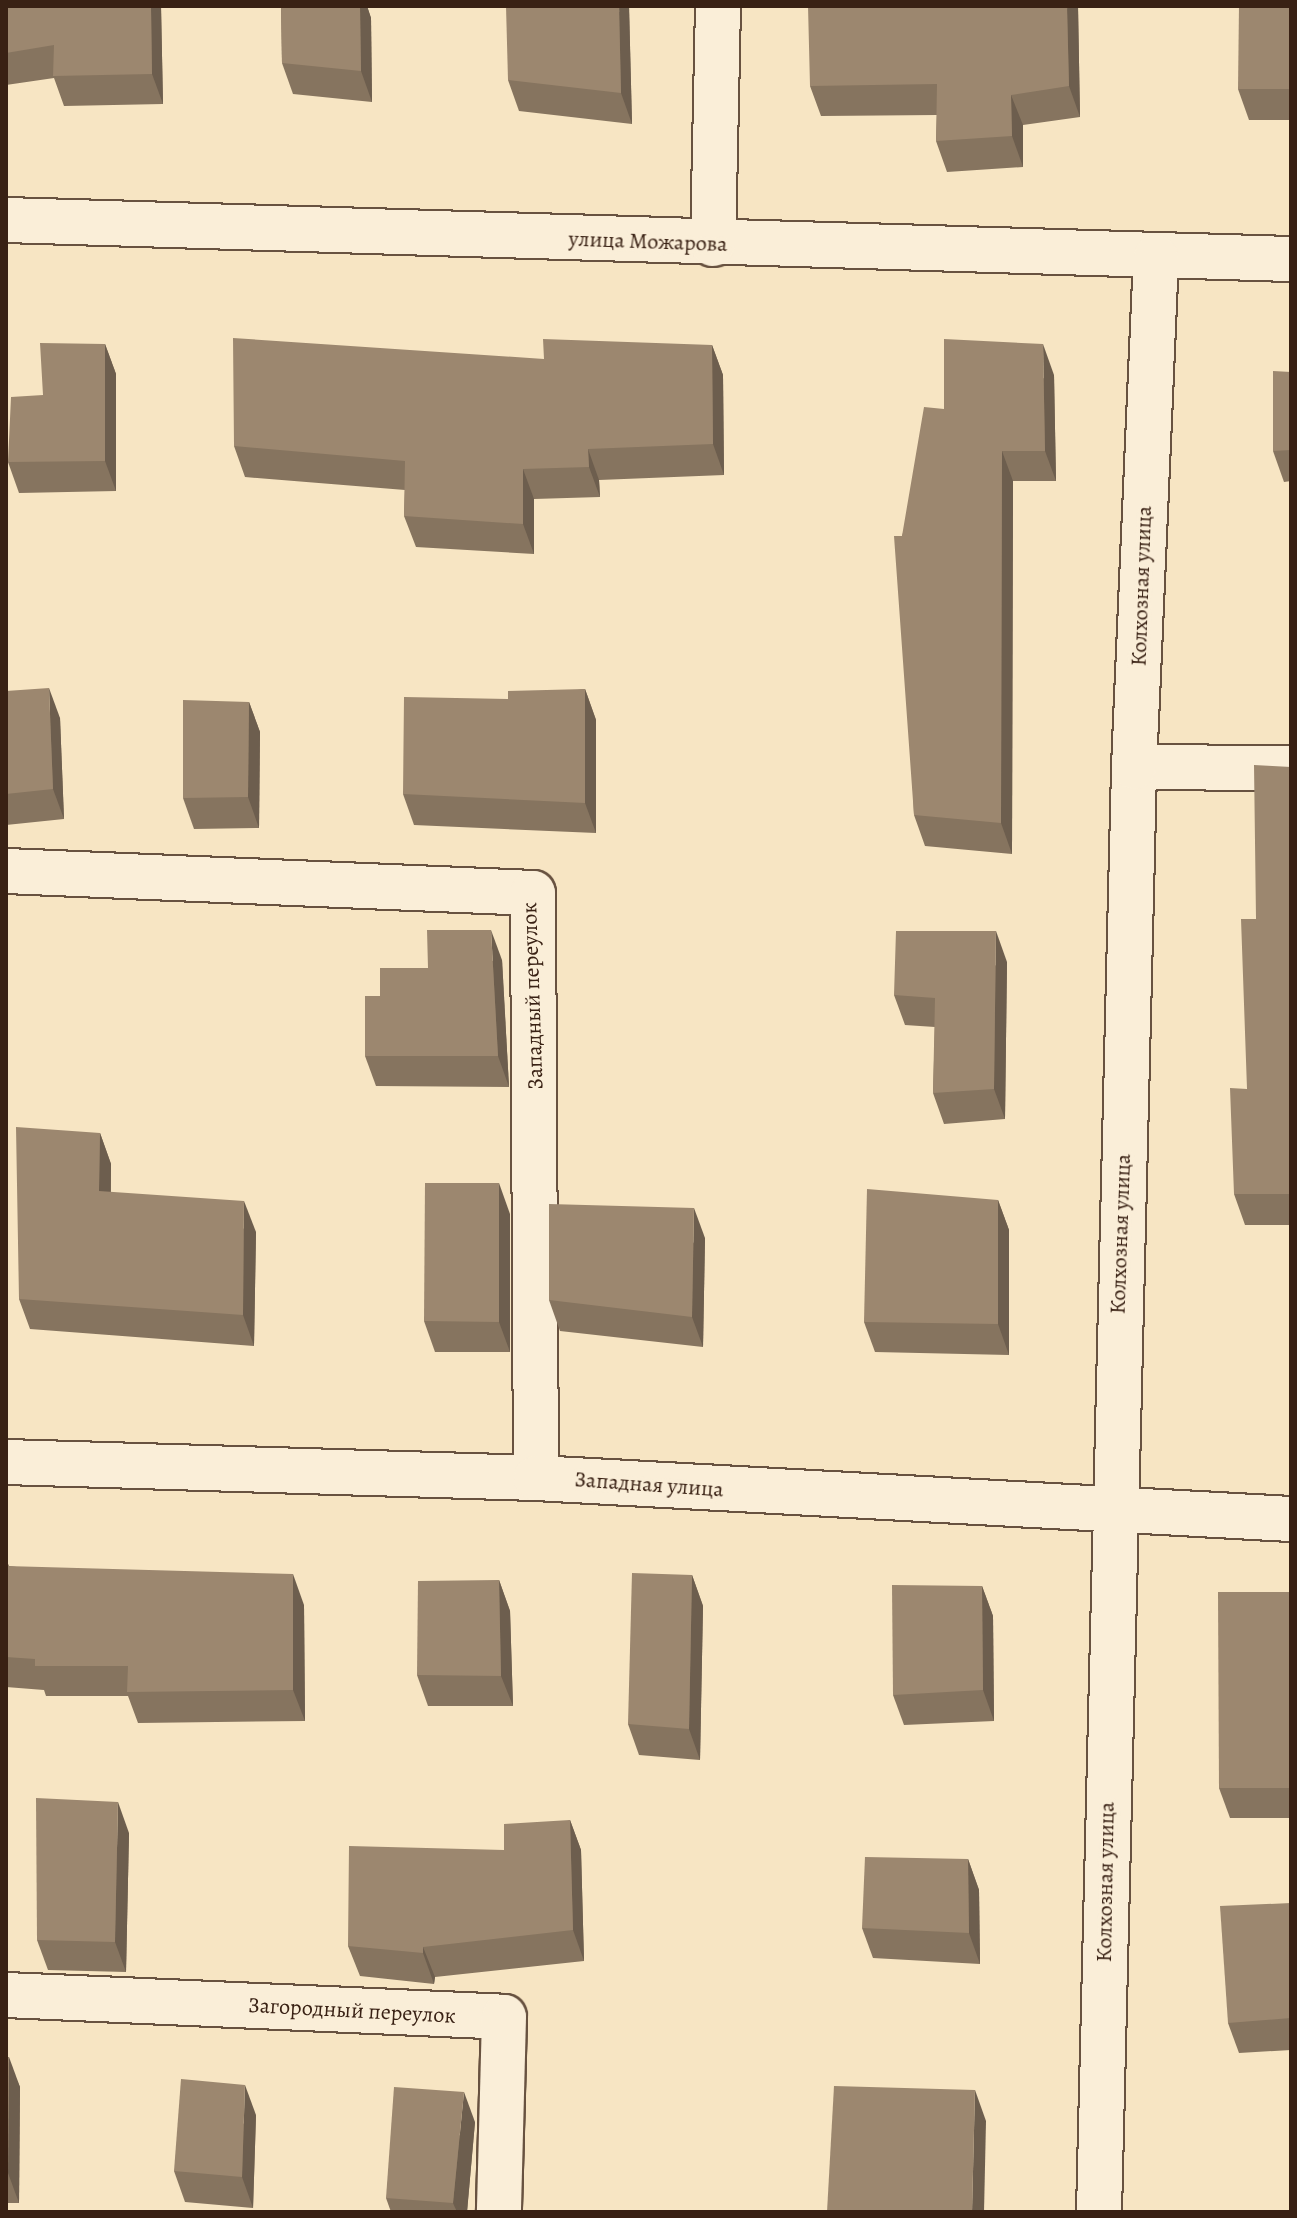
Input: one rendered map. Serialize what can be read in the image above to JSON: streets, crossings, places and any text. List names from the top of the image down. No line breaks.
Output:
{"streets":{"street":["улица Можарова","Колхозная улица","Западный переулок","Западная улица","Загородный переулок"]},"crossings":[["улица Можарова","Колхозная улица"],["Колхозная улица","Западная улица"],["Западный переулок","Западная улица"]]}
